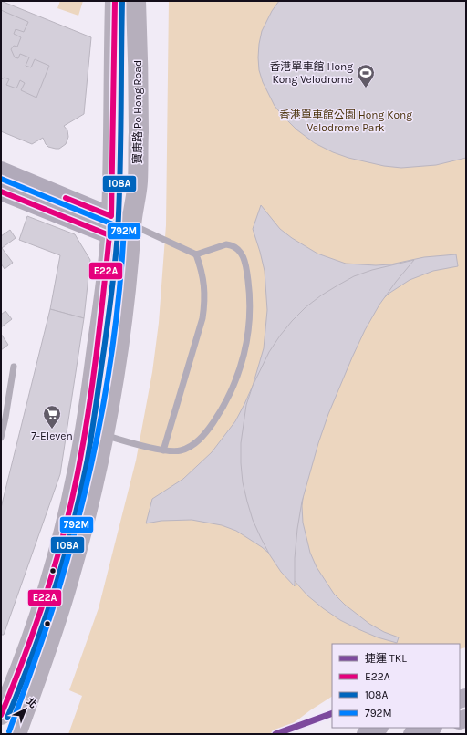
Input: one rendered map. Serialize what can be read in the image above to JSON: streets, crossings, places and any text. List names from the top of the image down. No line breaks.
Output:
{"streets":{"main road":["寶康路 Po Hong Road"]},"parks":["香港單車館公園 Hong Kong Velodrome Park"],"places":{"sports":["香港單車館 Hong Kong Velodrome"],"supermarket":["7-Eleven"]},"lines":["transit line E22A","transit line 108A","transit line 792M","metro line TKL"],"legend":["捷運 TKL","E22A","108A","792M"],"north":"top right"}
